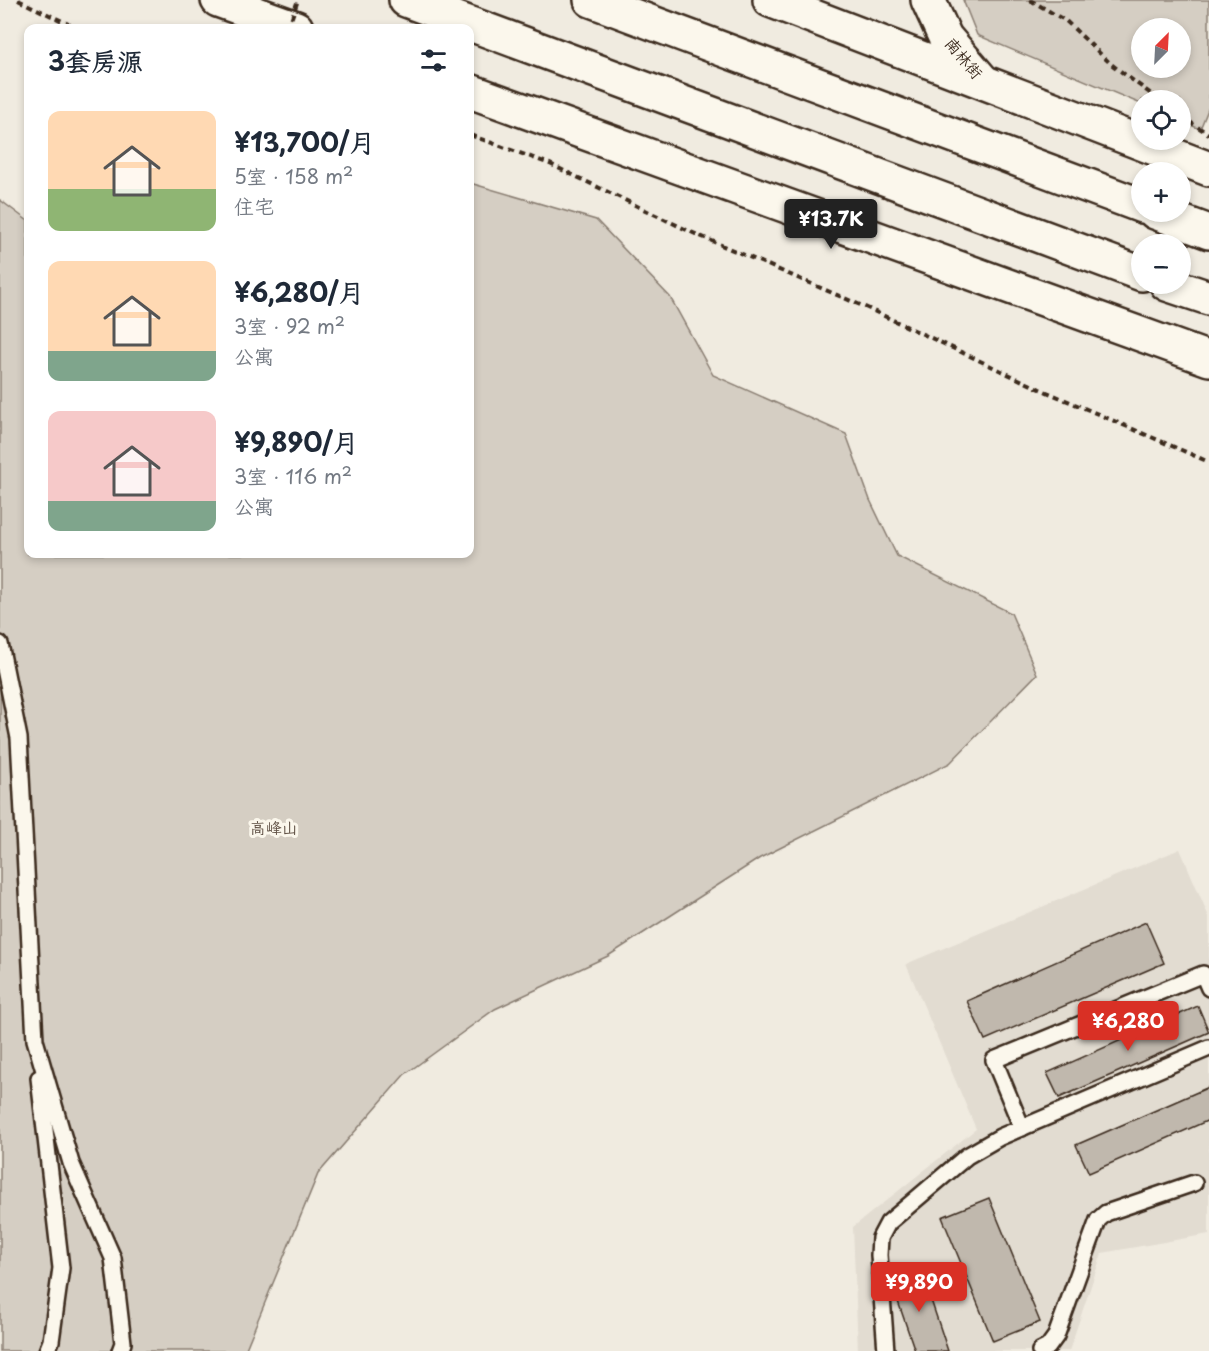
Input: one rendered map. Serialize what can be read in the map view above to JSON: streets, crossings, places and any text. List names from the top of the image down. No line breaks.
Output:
{"streets":{"main road":["南林街"]},"parks":["高峰山"],"north":"top right","page":{"map_buttons":["+","−"],"heading":"3套房源","list":[{"name":"¥13,700/月","note":"5室 · 158 m² · 住宅"},{"name":"¥6,280/月","note":"3室 · 92 m² · 公寓"},{"name":"¥9,890/月","note":"3室 · 116 m² · 公寓"}],"price":["¥13.7K","¥6,280","¥9,890"]}}
